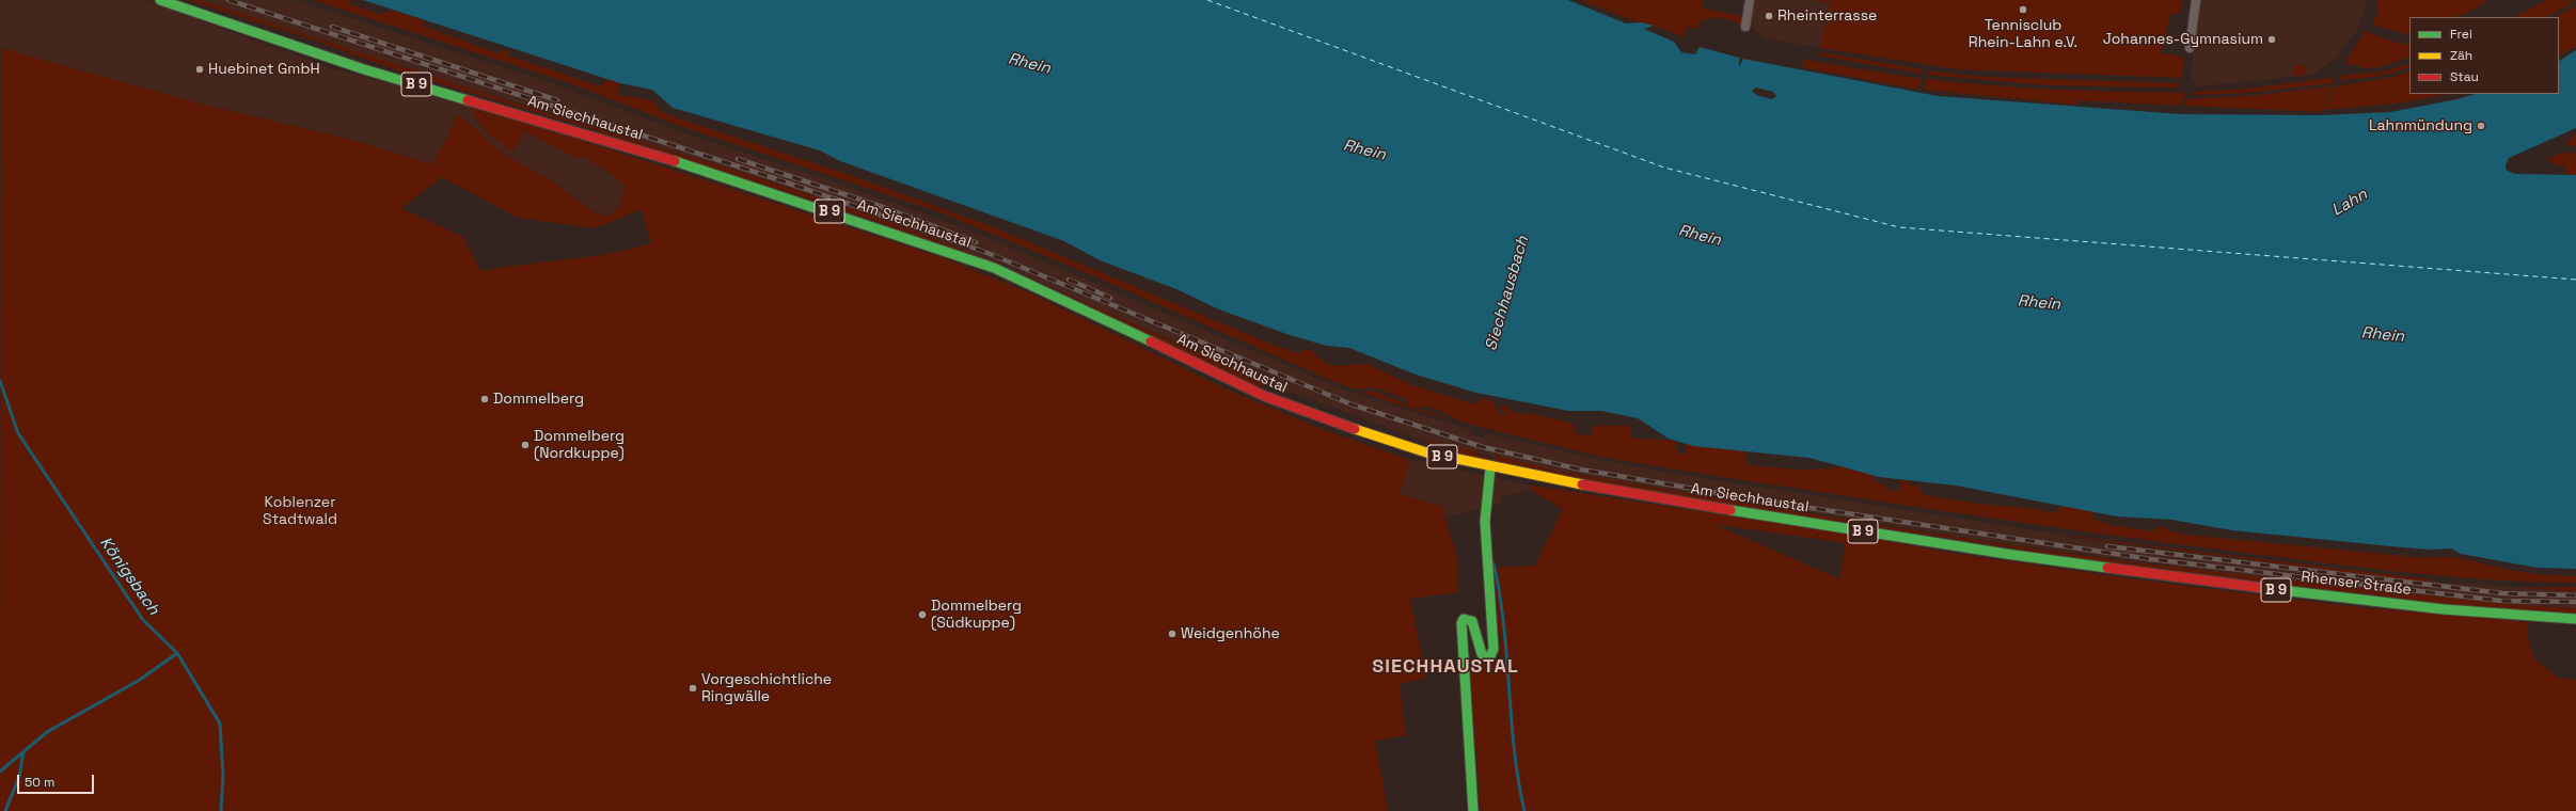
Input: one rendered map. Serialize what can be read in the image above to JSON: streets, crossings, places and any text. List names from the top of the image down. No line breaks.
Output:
{"streets":{"main road":["B 9","Am Siechhaustal","Rhenser Straße"]},"crossings":[["Am Siechhaustal","Rhenser Straße"]],"districts":["SIECHHAUSTAL"],"water":["Rhein","Lahn","Siechhausbach","Königsbach"],"parks":["Koblenzer Stadtwald"],"places":["Tennisclub Rhein-Lahn e.V.","Rheinterrasse","Johannes-Gymnasium","Huebinet GmbH","Lahnmündung","Dommelberg","Dommelberg (Nordkuppe)","Dommelberg (Südkuppe)","Weidgenhöhe","Vorgeschichtliche Ringwälle"],"legend":["Frei","Zäh","Stau"],"scale_bar":"50 m"}
